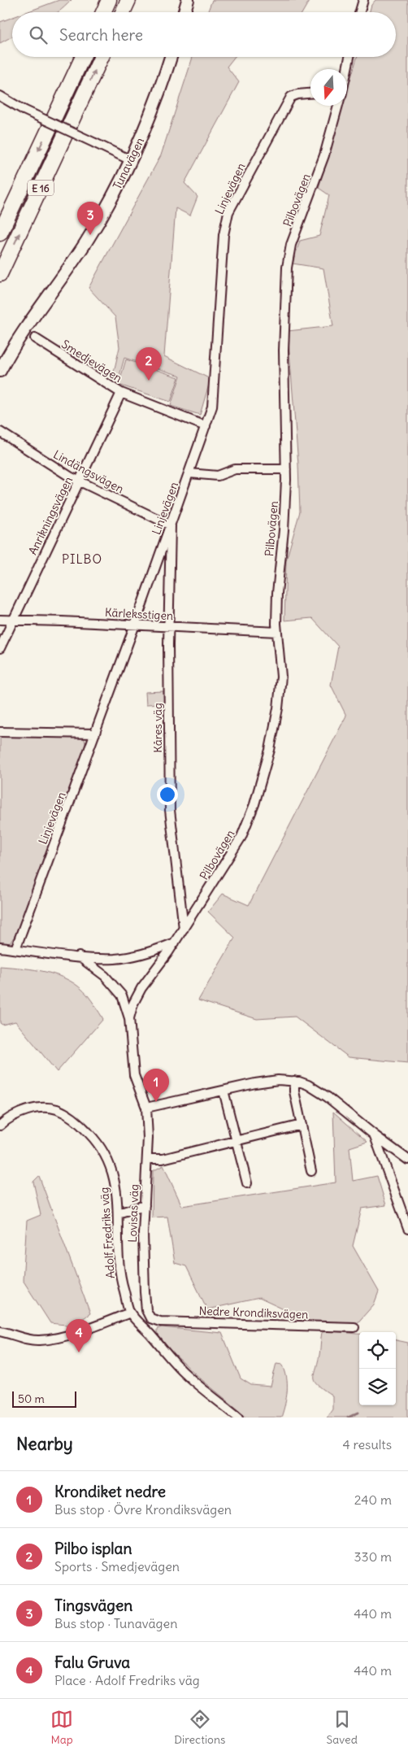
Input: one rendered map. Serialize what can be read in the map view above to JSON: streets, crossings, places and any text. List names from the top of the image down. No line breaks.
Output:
{"streets":{"highway":["E 16"],"street":["Tunavägen","Linjevägen","Pilbovägen","Smedjevägen","Lindängsvägen","Anrikningsvägen","Kärleksstigen","Kåres väg","Lovisas väg","Adolf Fredriks väg","Nedre Krondiksvägen"]},"crossings":[["Linjevägen","Smedjevägen"],["Linjevägen","Lindängsvägen"],["Linjevägen","Kärleksstigen"],["Linjevägen","Kåres väg"],["Pilbovägen","Kärleksstigen"],["Pilbovägen","Kåres väg"],["Pilbovägen","Lovisas väg"],["Smedjevägen","Anrikningsvägen"],["Lindängsvägen","Anrikningsvägen"],["Lindängsvägen","Kåres väg"],["Anrikningsvägen","Kärleksstigen"],["Kärleksstigen","Kåres väg"],["Lovisas väg","Nedre Krondiksvägen"]],"districts":["PILBO"],"scale_bar":"50 m","north":"bottom","page":{"search":"Search here","pins":["3","2","1","4"],"scale":"50 m","heading":["Nearby","4 results"],"list":[{"mark":"1","name":"Krondiket nedre","note":"Bus stop · Övre Krondiksvägen","value":"240 m"},{"mark":"2","name":"Pilbo isplan","note":"Sports · Smedjevägen","value":"330 m"},{"mark":"3","name":"Tingsvägen","note":"Bus stop · Tunavägen","value":"440 m"},{"mark":"4","name":"Falu Gruva","note":"Place · Adolf Fredriks väg","value":"440 m"}],"nav":["Map","Directions","Saved"]}}
